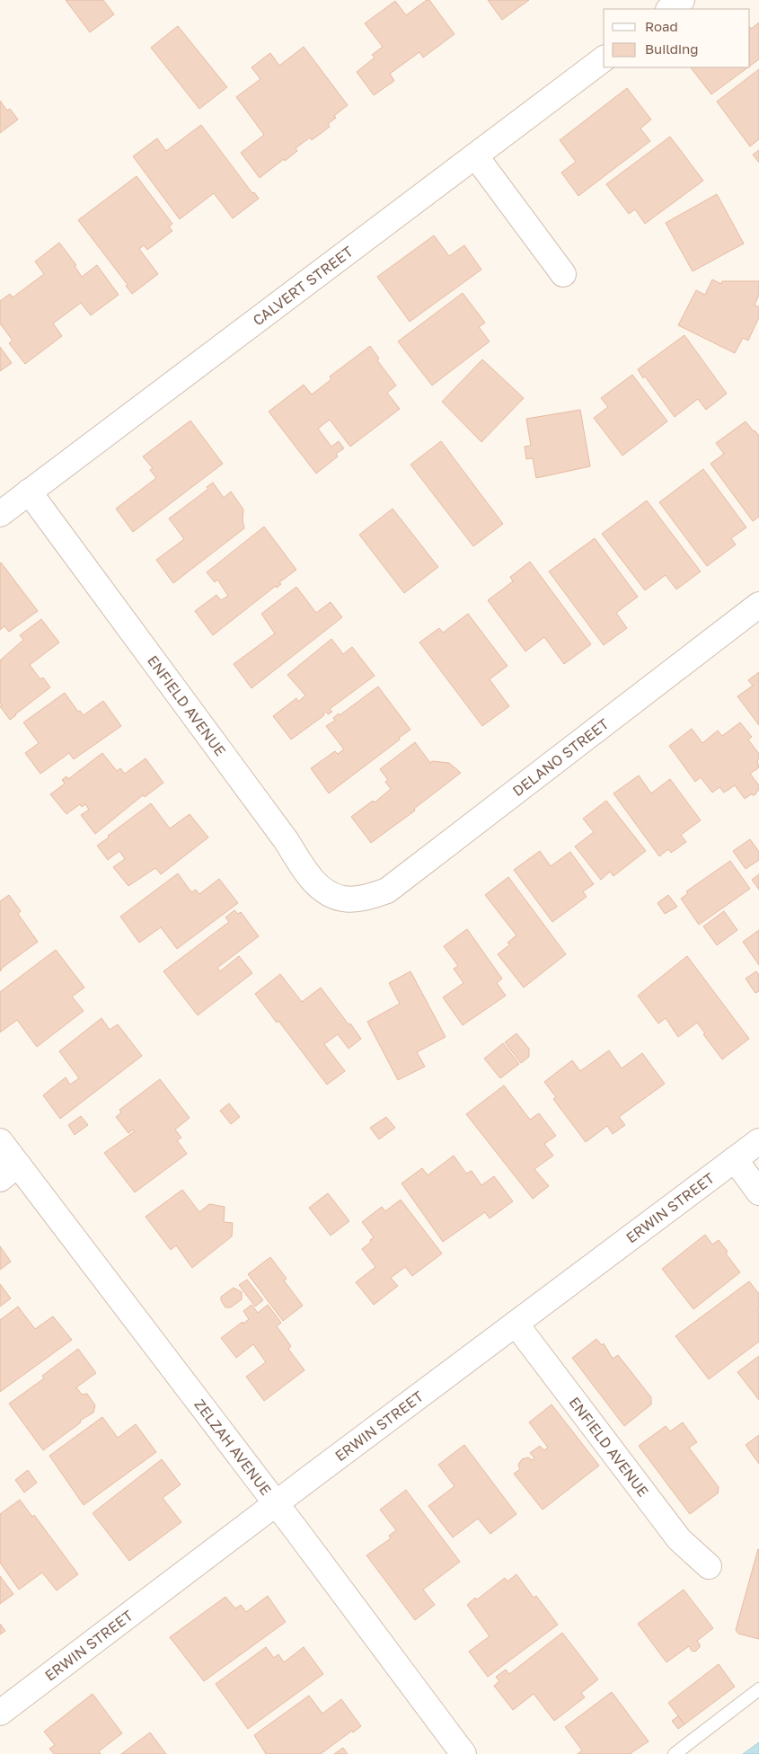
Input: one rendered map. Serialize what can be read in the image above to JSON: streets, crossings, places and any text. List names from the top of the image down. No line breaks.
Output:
{"streets":{"street":["CALVERT STREET","ENFIELD AVENUE","DELANO STREET","ERWIN STREET","ZELZAH AVENUE"]},"crossings":[["CALVERT STREET","ENFIELD AVENUE"],["ENFIELD AVENUE","DELANO STREET"],["ENFIELD AVENUE","ERWIN STREET"],["ERWIN STREET","ZELZAH AVENUE"]],"legend":["Road","Building"]}
